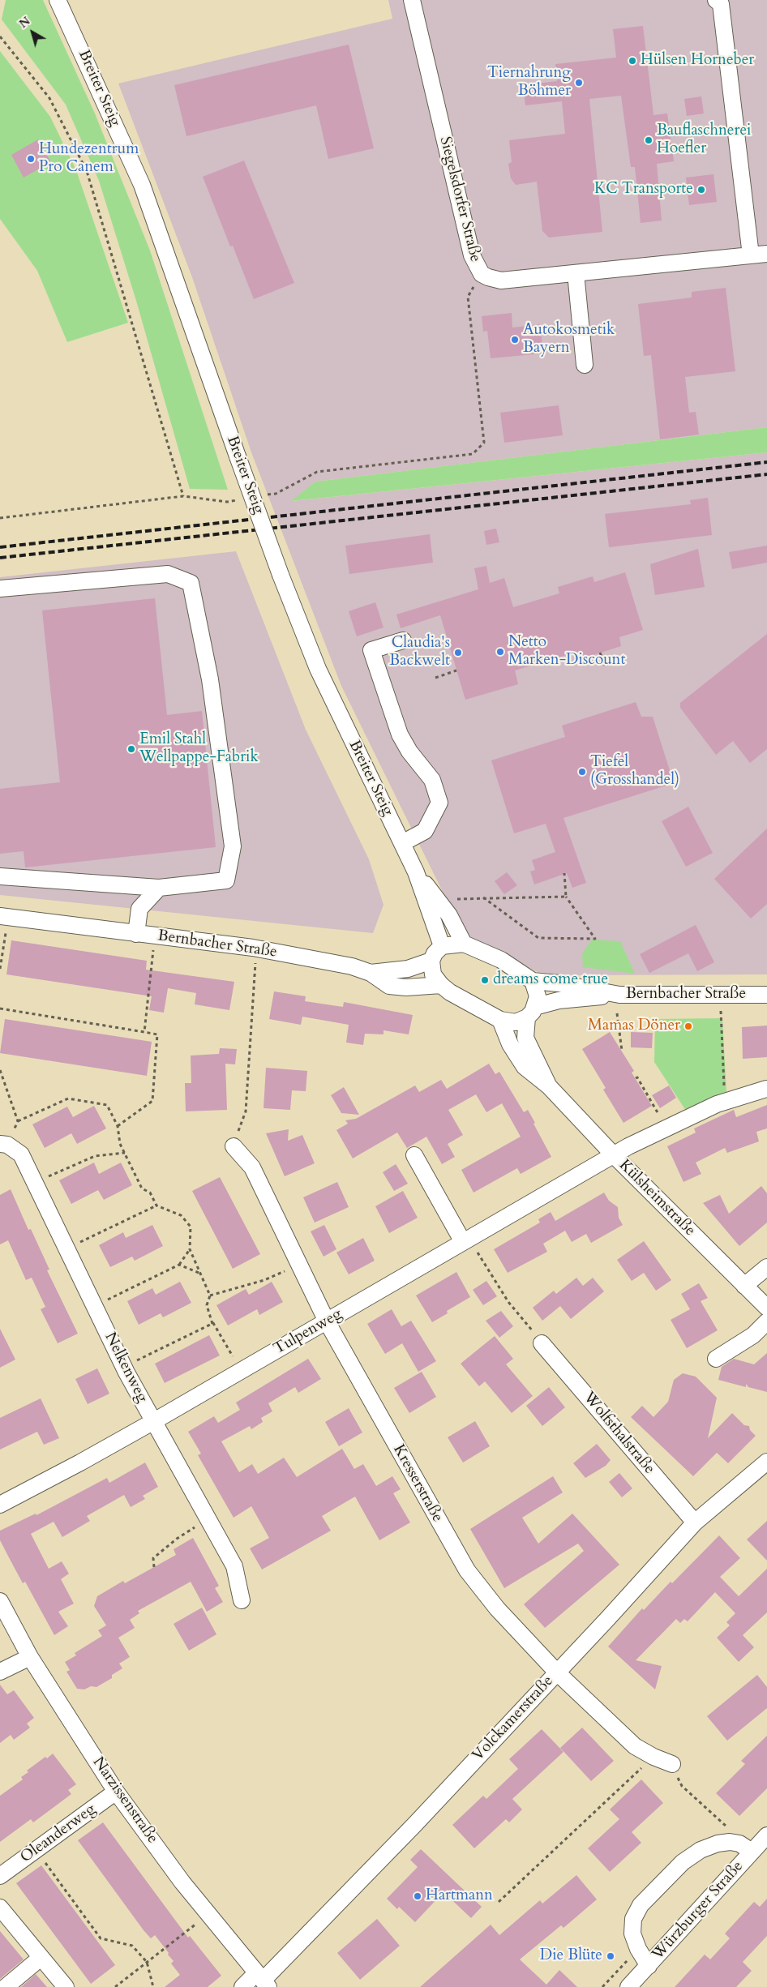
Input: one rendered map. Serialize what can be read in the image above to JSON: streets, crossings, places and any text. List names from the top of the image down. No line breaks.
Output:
{"streets":{"street":["Breiter Steig","Siegelsdorfer Straße","Bernbacher Straße","Külsheimstraße","Tulpenweg","Nelkenweg","Wolfsthalstraße","Kresserstraße","Volckamerstraße","Narzissenstraße","Oleanderweg","Würzburger Straße"]},"crossings":[["Bernbacher Straße","Külsheimstraße"],["Külsheimstraße","Tulpenweg"],["Tulpenweg","Nelkenweg"],["Tulpenweg","Kresserstraße"],["Wolfsthalstraße","Volckamerstraße"],["Kresserstraße","Volckamerstraße"],["Volckamerstraße","Narzissenstraße"],["Narzissenstraße","Oleanderweg"]],"places":["Hülsen Horneber","Tiernahrung Böhmer","Bauflaschnerei Hoefler","Hundezentrum Pro Canem","KC Transporte","Autokosmetik Bayern","Netto Marken-Discount","Claudia's Backwelt","Emil Stahl Wellpappe-Fabrik","Tiefel (Grosshandel)","dreams come true","Mamas Döner","Hartmann","Die Blüte"],"north":"top left"}
